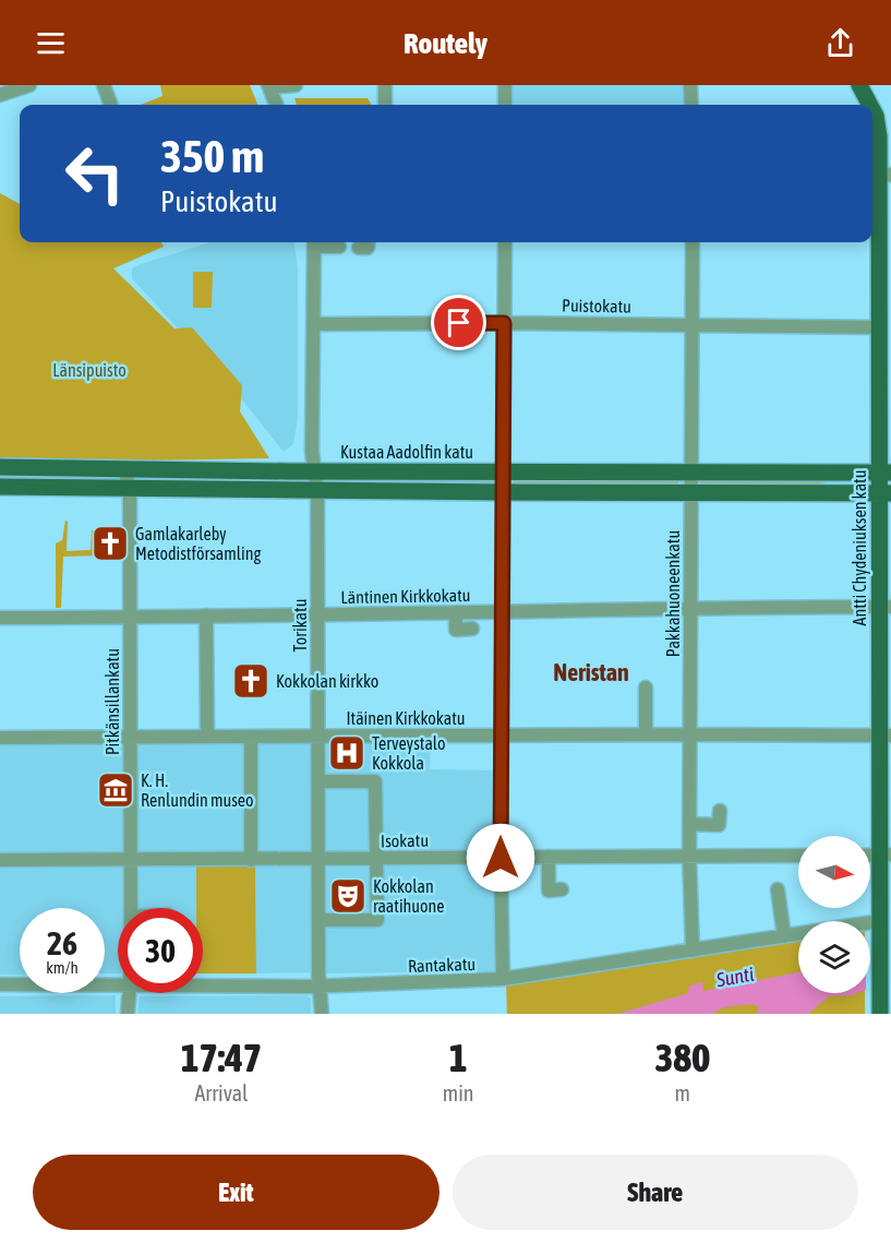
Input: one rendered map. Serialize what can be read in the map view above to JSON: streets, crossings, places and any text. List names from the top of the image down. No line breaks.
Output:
{"streets":{"main road":["Kustaa Aadolfin katu","Antti Chydeniuksen katu"],"street":["Puistokatu","Pakkahuoneenkatu","Läntinen Kirkkokatu","Torikatu","Pitkänsillankatu","Itäinen Kirkkokatu","Isokatu","Rantakatu"]},"crossings":[["Puistokatu","Antti Chydeniuksen katu"],["Puistokatu","Pakkahuoneenkatu"],["Puistokatu","Torikatu"],["Kustaa Aadolfin katu","Antti Chydeniuksen katu"],["Kustaa Aadolfin katu","Pakkahuoneenkatu"],["Kustaa Aadolfin katu","Torikatu"],["Kustaa Aadolfin katu","Pitkänsillankatu"],["Antti Chydeniuksen katu","Läntinen Kirkkokatu"],["Antti Chydeniuksen katu","Itäinen Kirkkokatu"],["Antti Chydeniuksen katu","Rantakatu"],["Pakkahuoneenkatu","Läntinen Kirkkokatu"],["Pakkahuoneenkatu","Itäinen Kirkkokatu"],["Pakkahuoneenkatu","Isokatu"],["Pakkahuoneenkatu","Rantakatu"],["Läntinen Kirkkokatu","Torikatu"],["Läntinen Kirkkokatu","Pitkänsillankatu"],["Torikatu","Itäinen Kirkkokatu"],["Torikatu","Isokatu"],["Torikatu","Rantakatu"],["Pitkänsillankatu","Itäinen Kirkkokatu"],["Pitkänsillankatu","Isokatu"]],"districts":["Neristan"],"water":["Sunti"],"parks":["Länsipuisto"],"places":{"church":["Gamlakarleby Metodistförsamling","Kokkolan kirkko"],"hospital":["Terveystalo Kokkola"],"museum":["K. H. Renlundin museo"],"theatre":["Kokkolan raatihuone"]},"north":"right","page":{"header":"Routely","turn":["350 m","Puistokatu"],"speed":"26 km/h","limit":"30","eta":["17:47","Arrival","1","min","380","m"],"buttons":["Exit","Share"]}}
